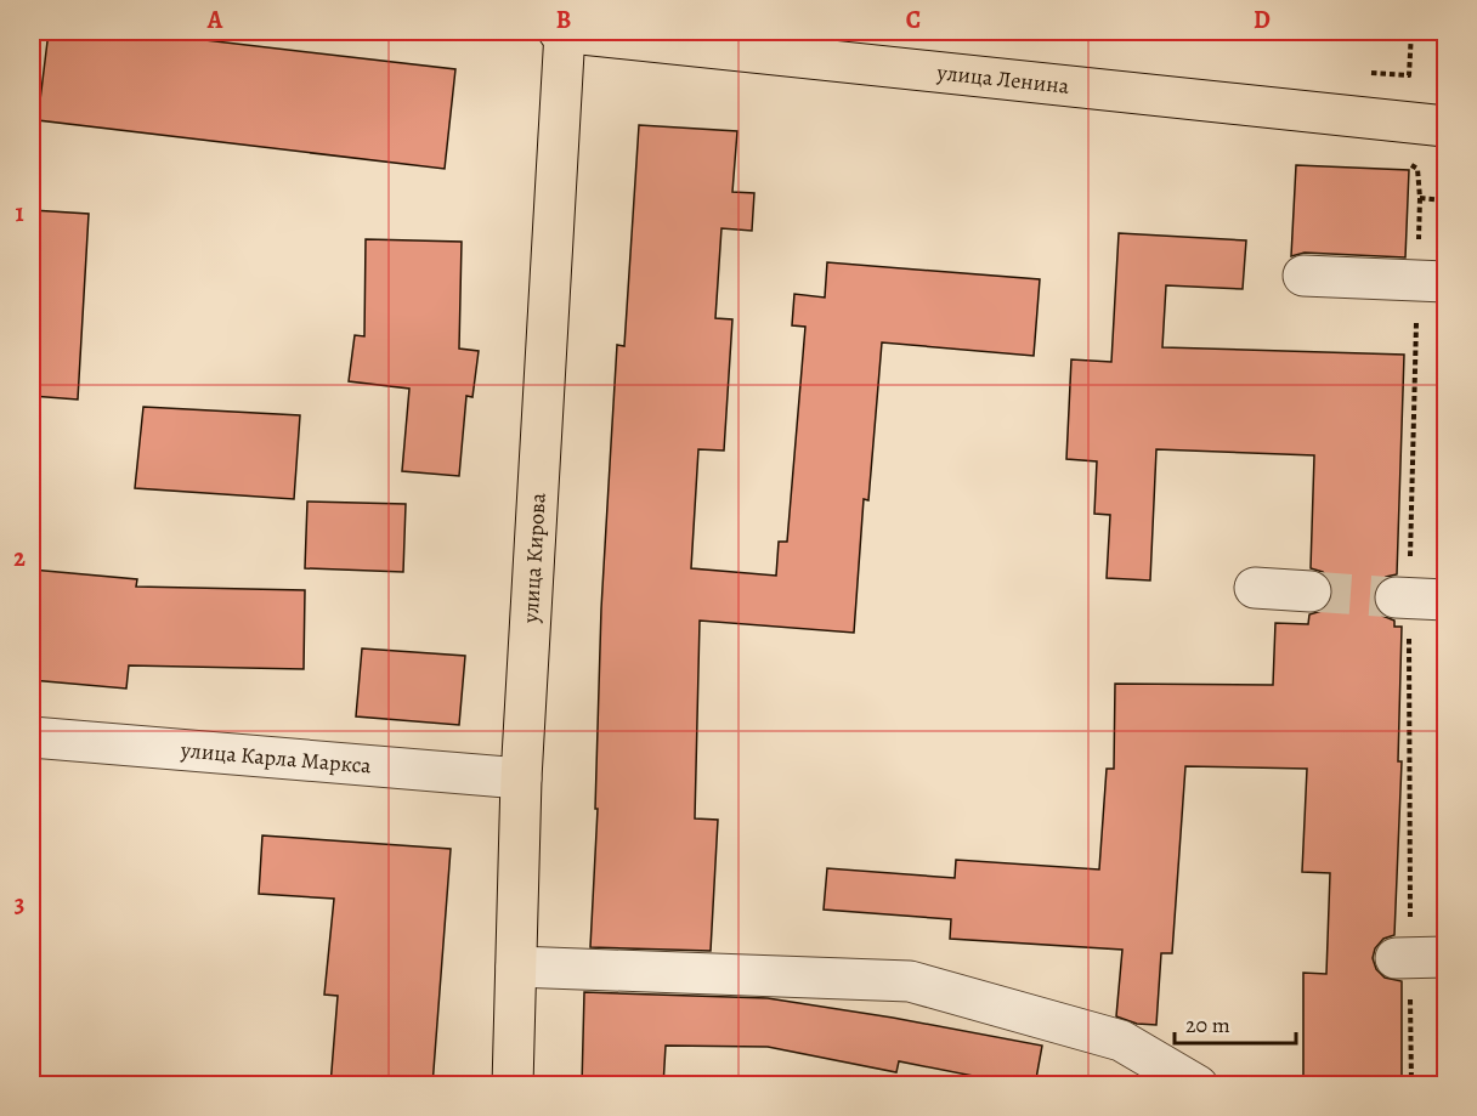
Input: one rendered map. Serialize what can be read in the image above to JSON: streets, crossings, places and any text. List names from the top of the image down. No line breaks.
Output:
{"streets":{"main road":["улица Ленина","улица Кирова"],"street":["улица Карла Маркса"]},"crossings":[["улица Ленина","улица Кирова"],["улица Кирова","улица Карла Маркса"]],"scale_bar":"20 m","grid":{"columns":["A","B","C","D"],"rows":["1","2","3"]}}
